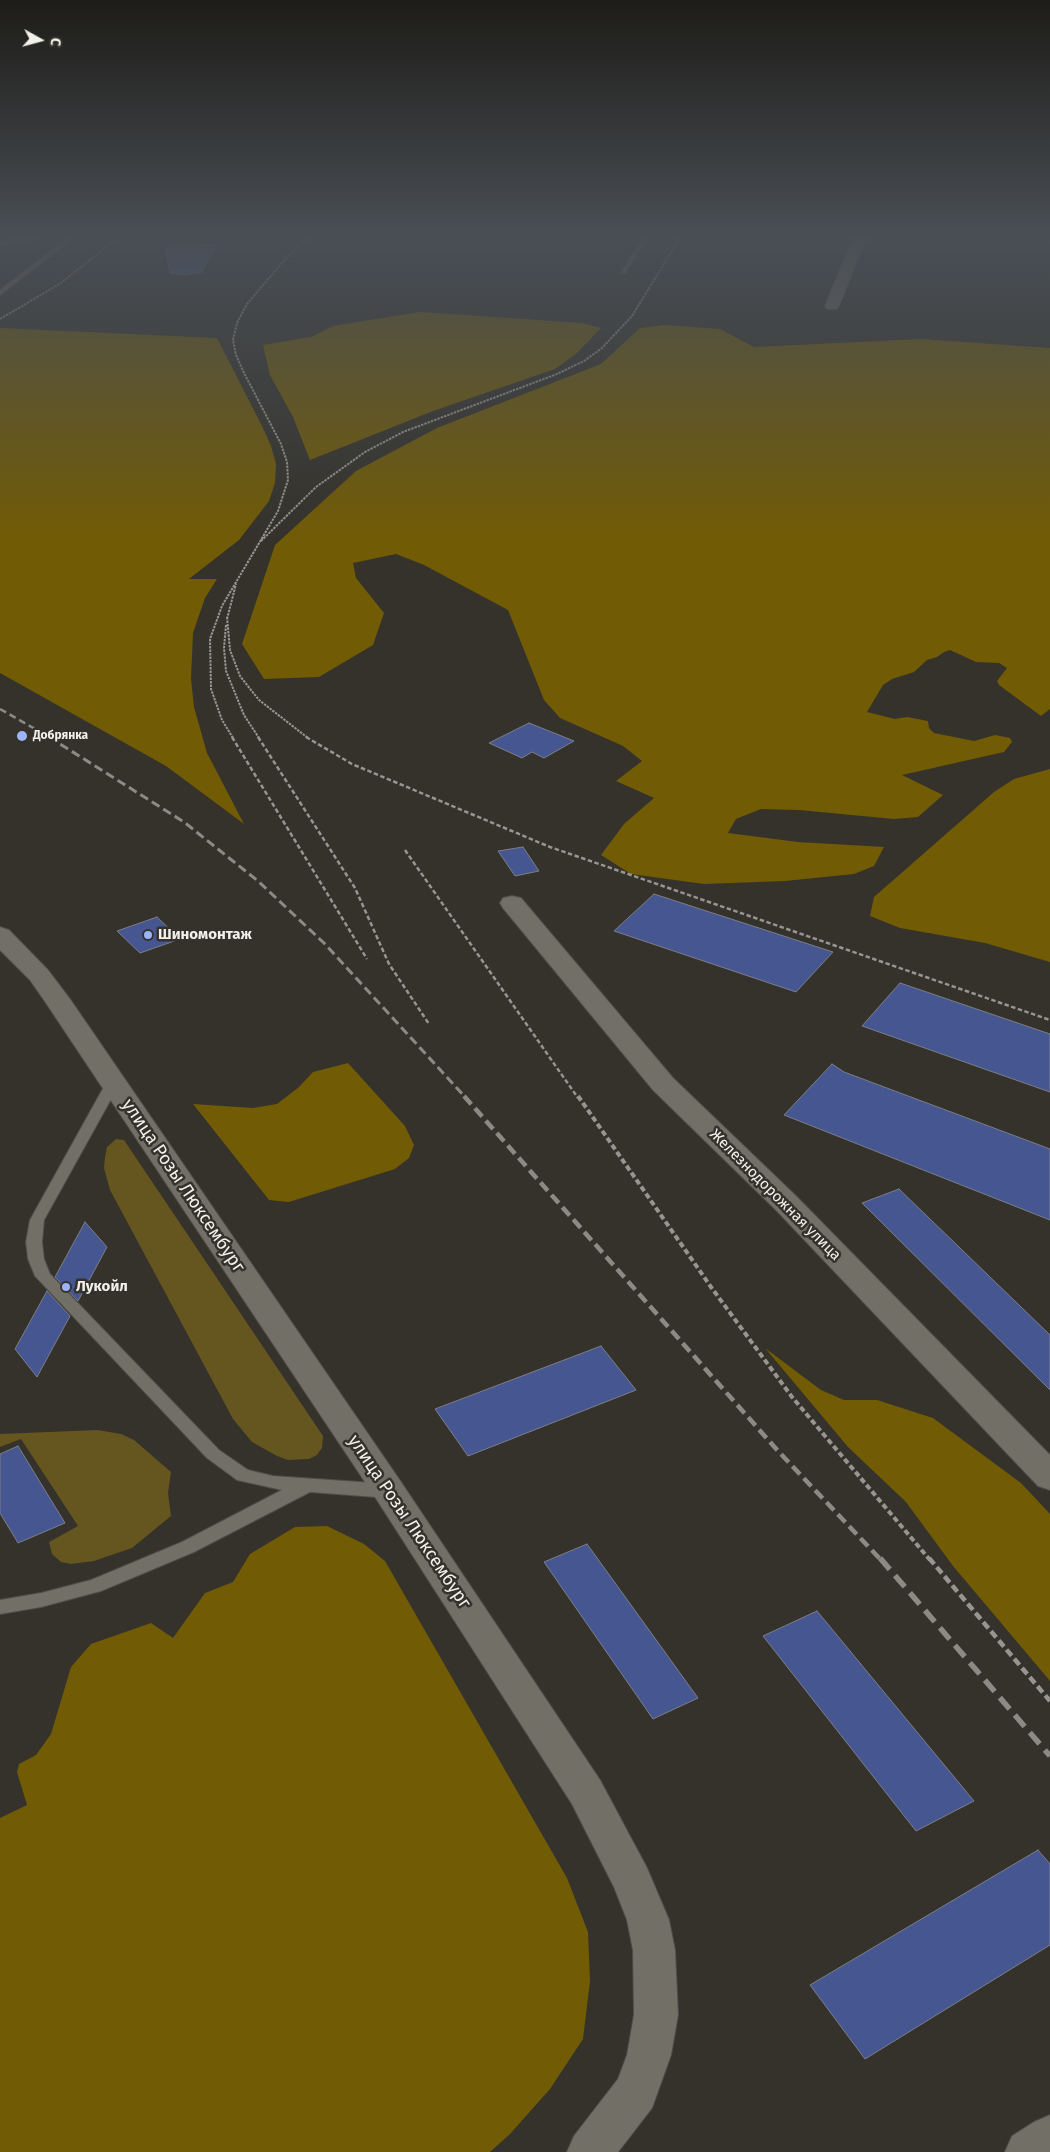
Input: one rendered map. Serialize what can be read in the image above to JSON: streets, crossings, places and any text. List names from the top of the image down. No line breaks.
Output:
{"streets":{"street":["улица Розы Люксембург","Железнодорожная улица"]},"places":["Добрянка","Шинoмонтаж","Лукойл"],"north":"right"}
